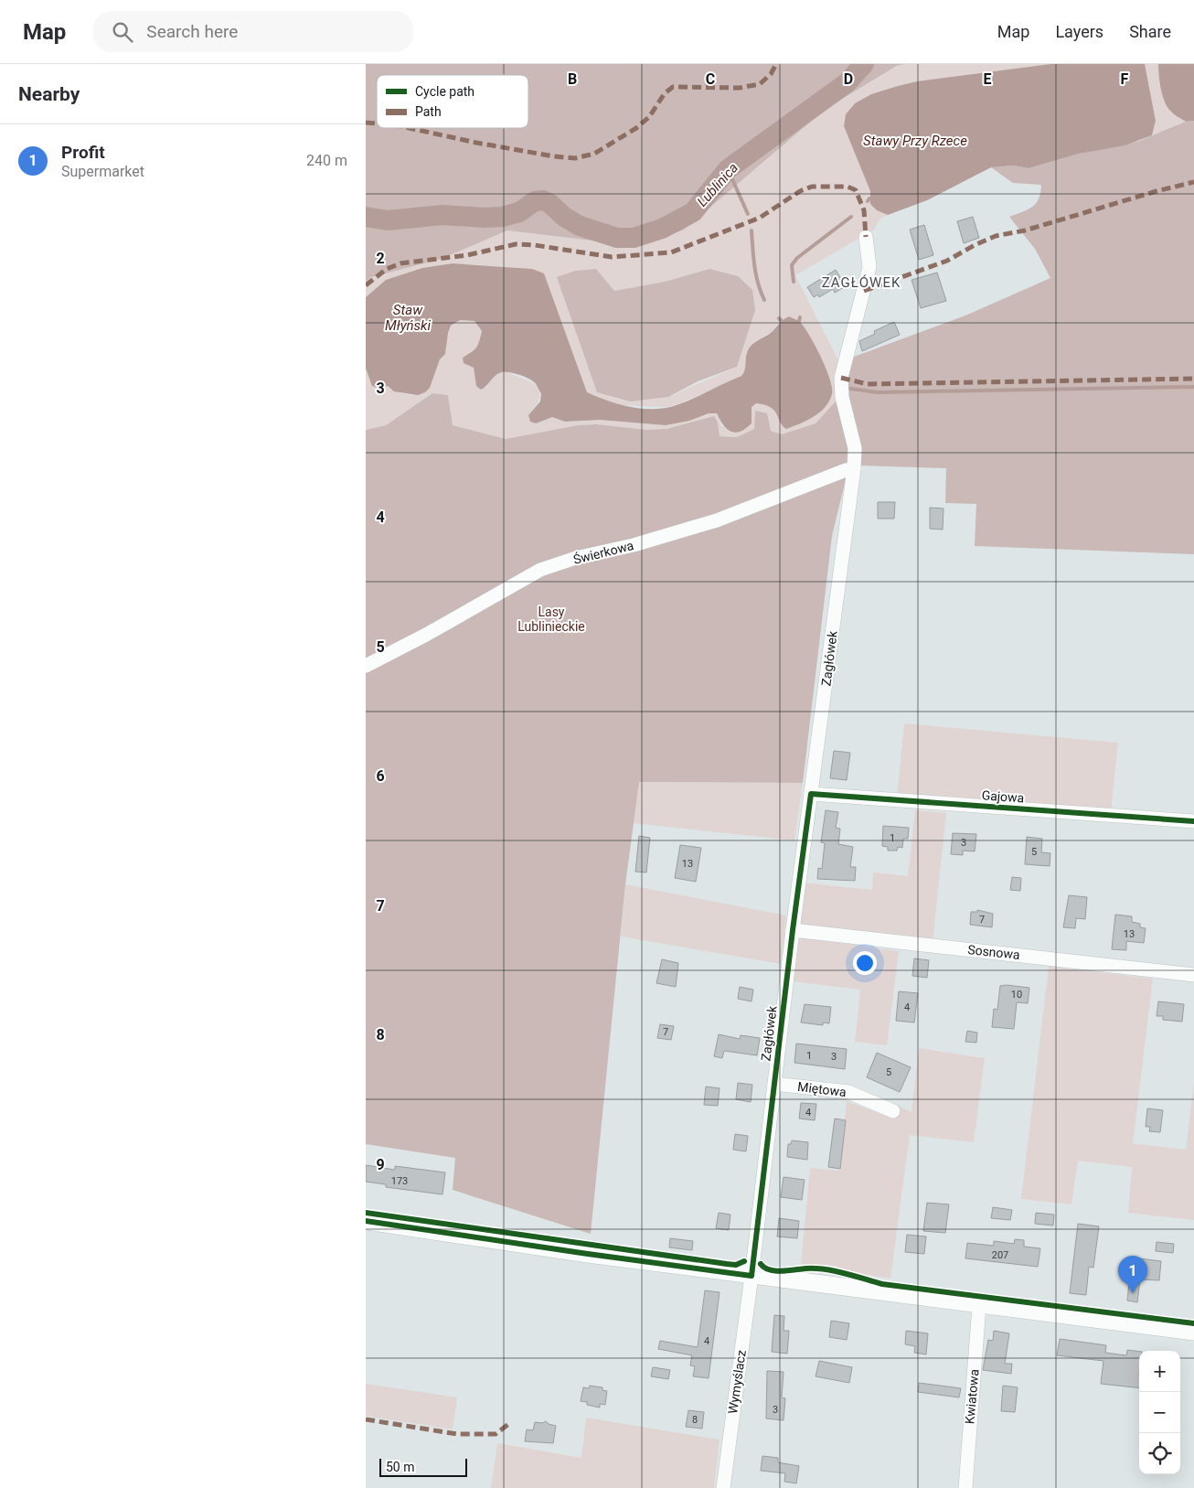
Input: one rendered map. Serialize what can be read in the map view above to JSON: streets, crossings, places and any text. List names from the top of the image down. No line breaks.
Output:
{"streets":{"street":["Świerkowa","Zagłówek","Gajowa","Sosnowa","Miętowa","Wymyślacz","Kwiatowa"]},"crossings":[["Świerkowa","Zagłówek"],["Zagłówek","Gajowa"],["Zagłówek","Sosnowa"],["Zagłówek","Miętowa"],["Zagłówek","Wymyślacz"]],"districts":["ZAGŁÓWEK"],"water":["Stawy Przy Rzece","Lublinica","Staw Młyński"],"parks":["Lasy Lublinieckie"],"house_numbers":["1","3","5","13","7","13","10","4","7","1","3","5","4","173","207","4","3","8"],"legend":["Cycle path","Path"],"scale_bar":"50 m","page":{"header":"Map","search":"Search here","nav":["Map","Layers","Share"],"heading":"Nearby","list":[{"mark":"1","name":"Profit","note":"Supermarket","value":"240 m"}],"pins":"1","map_buttons":["+","−"],"scale":"50 m"},"grid":{"columns":["B","C","D","E","F"],"rows":["2","3","4","5","6","7","8","9"]}}
